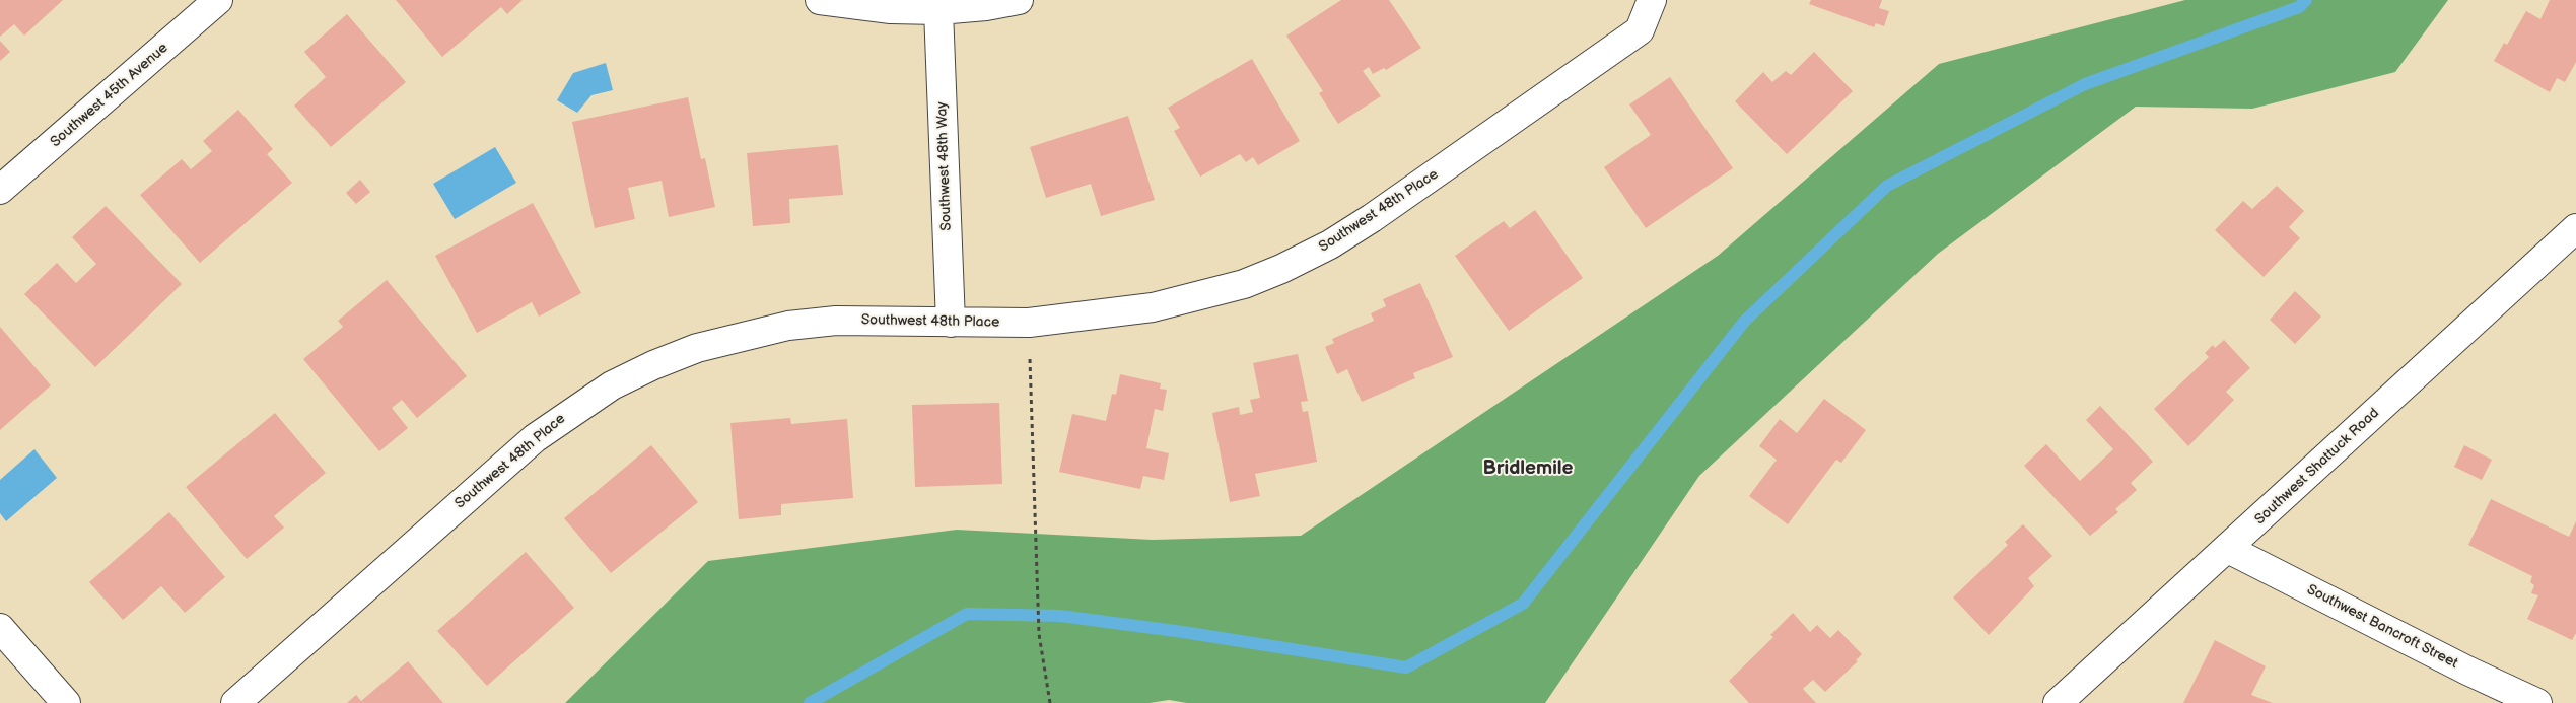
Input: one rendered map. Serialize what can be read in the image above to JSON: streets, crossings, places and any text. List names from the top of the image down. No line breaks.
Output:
{"streets":{"street":["Southwest 45th Avenue","Southwest 48th Way","Southwest 48th Place","Southwest Shattuck Road","Southwest Bancroft Street"]},"crossings":[["Southwest 48th Way","Southwest 48th Place"],["Southwest Shattuck Road","Southwest Bancroft Street"]],"districts":["Bridlemile"]}
